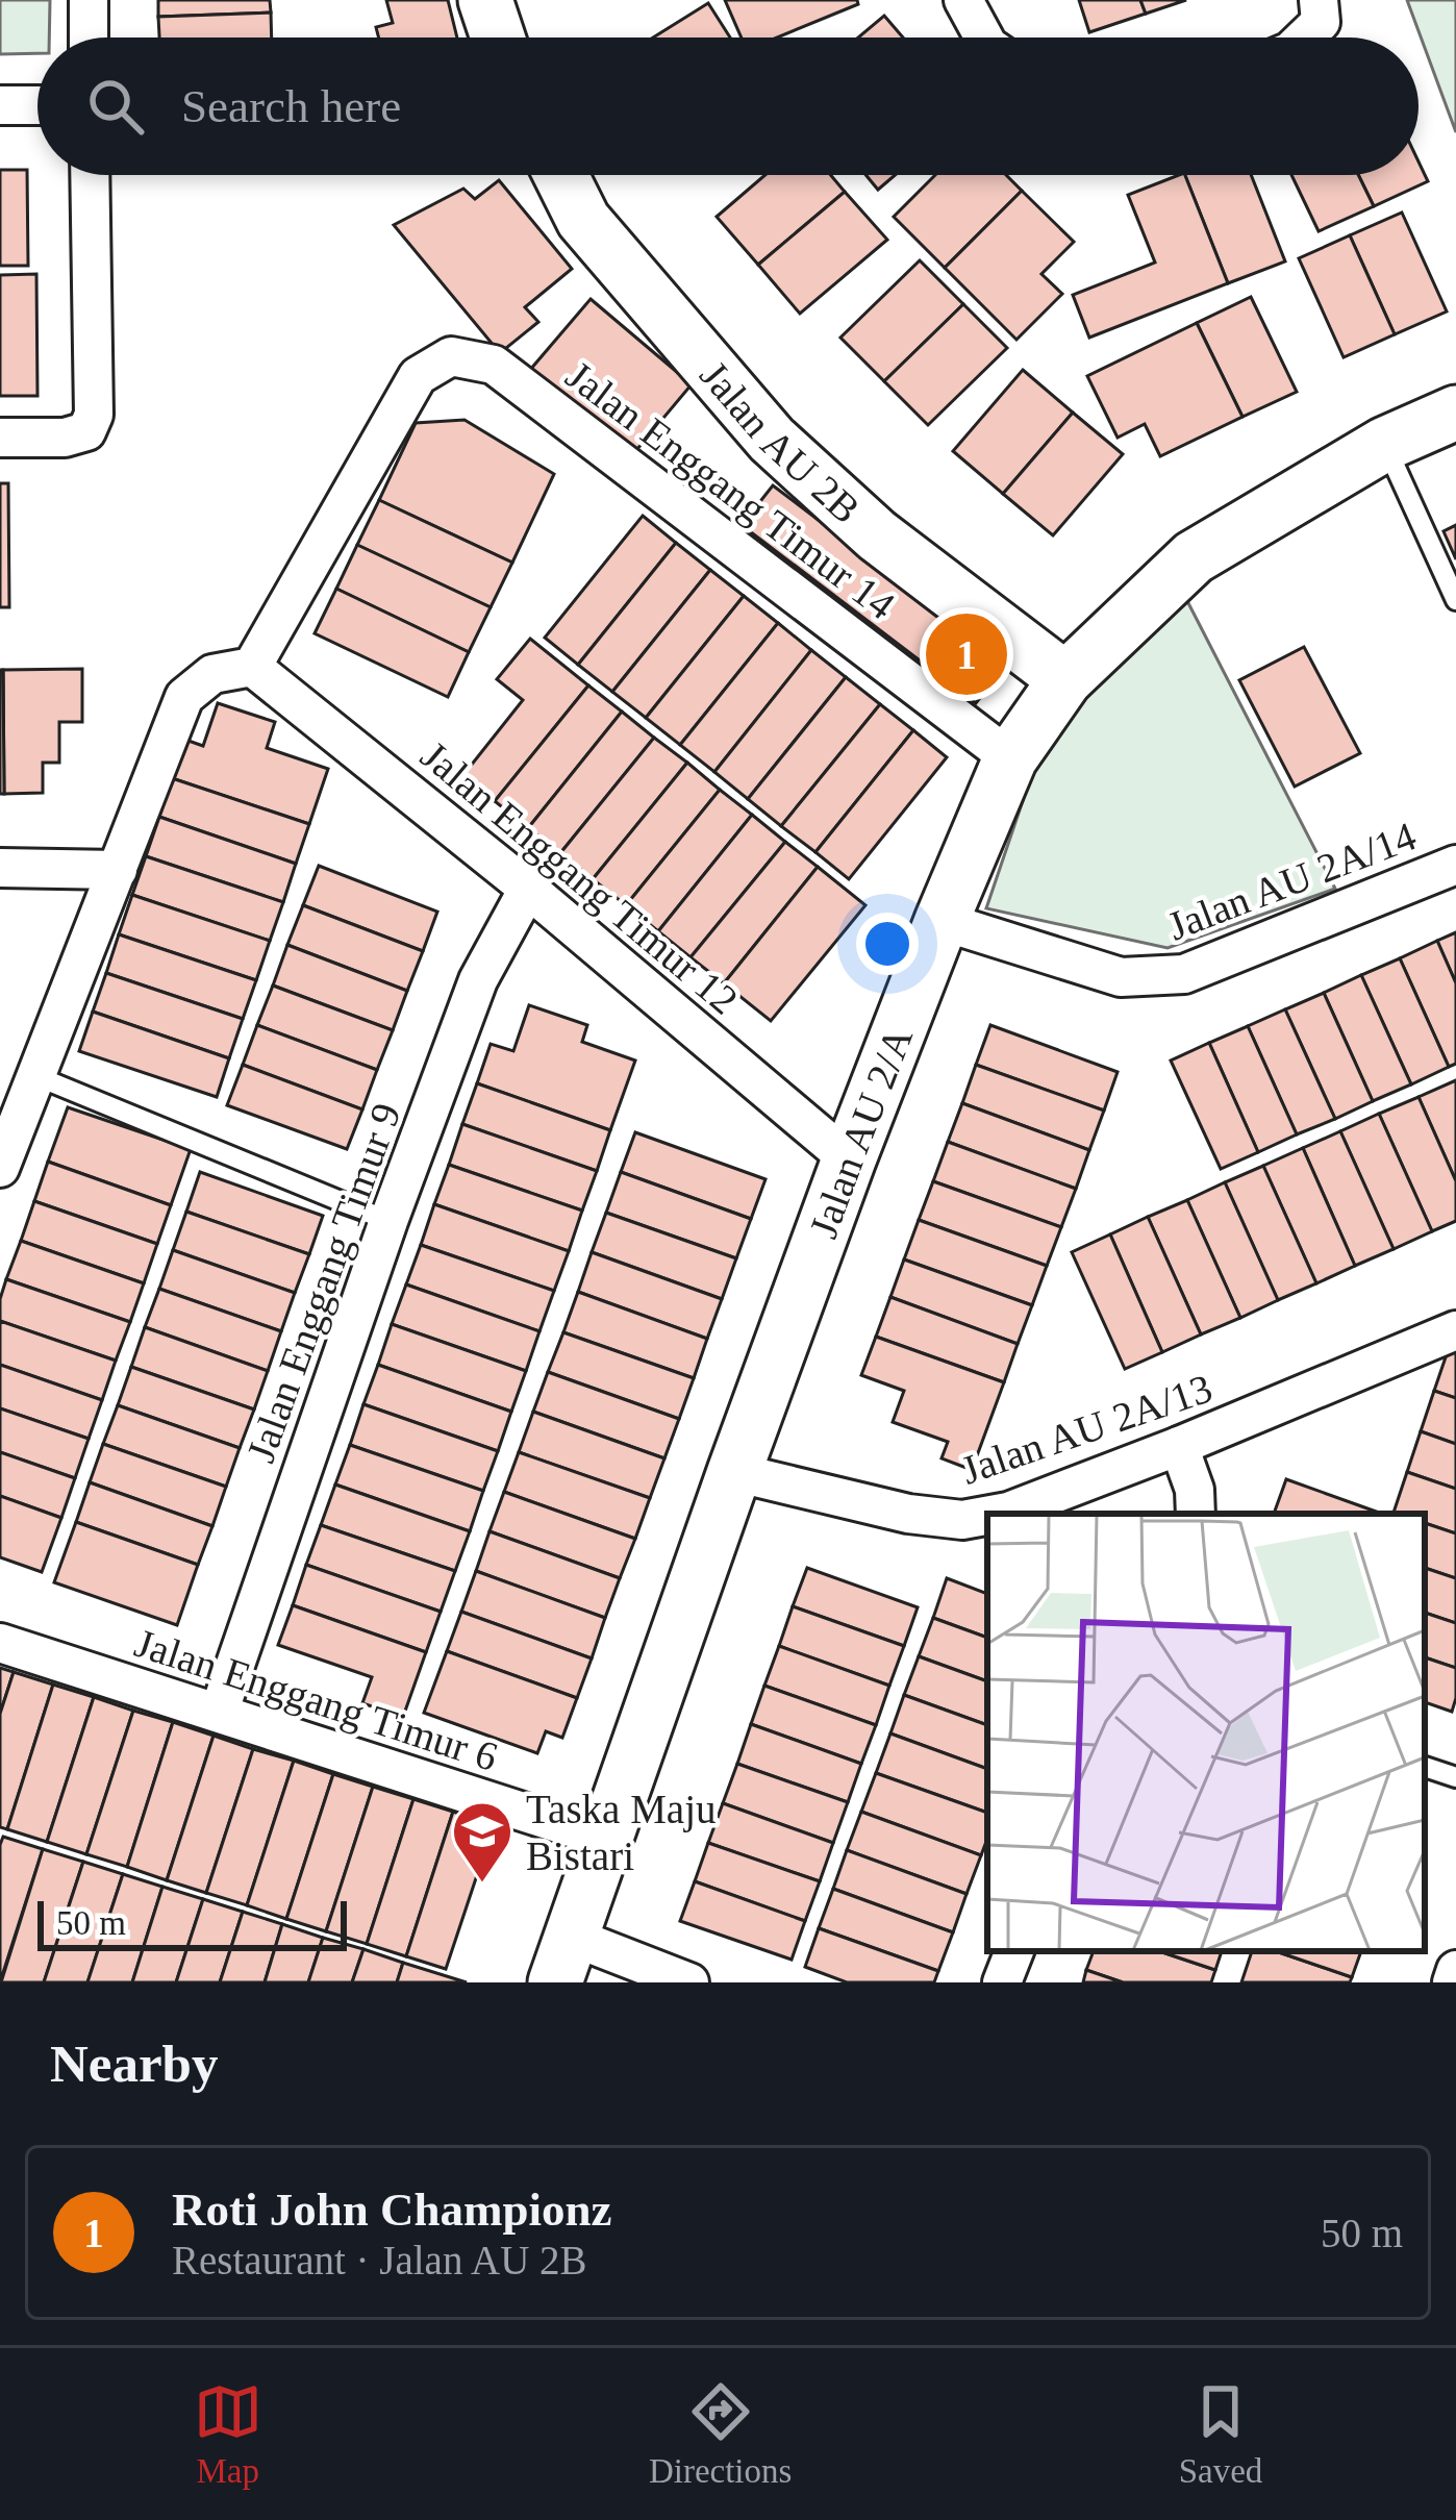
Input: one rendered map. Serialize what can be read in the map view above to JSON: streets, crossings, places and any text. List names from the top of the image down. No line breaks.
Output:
{"streets":{"street":["Jalan AU 2B","Jalan Enggang Timur 14","Jalan Enggang Timur 12","Jalan AU 2A/14","Jalan AU 2/A","Jalan Enggang Timur 9","Jalan AU 2A/13","Jalan Enggang Timur 6"]},"crossings":[["Jalan AU 2B","Jalan AU 2/A"],["Jalan Enggang Timur 14","Jalan Enggang Timur 12"],["Jalan Enggang Timur 14","Jalan AU 2/A"],["Jalan Enggang Timur 12","Jalan AU 2/A"],["Jalan Enggang Timur 12","Jalan Enggang Timur 9"],["Jalan AU 2A/14","Jalan AU 2/A"],["Jalan AU 2/A","Jalan AU 2A/13"],["Jalan AU 2/A","Jalan Enggang Timur 6"],["Jalan Enggang Timur 9","Jalan Enggang Timur 6"]],"places":{"school or university":["Taska Maju Bistari"]},"scale_bar":"50 m","page":{"search":"Search here","pins":"1","scale":"50 m","heading":"Nearby","list":[{"mark":"1","name":"Roti John Championz","note":"Restaurant · Jalan AU 2B","value":"50 m"}],"nav":["Map","Directions","Saved"]}}
